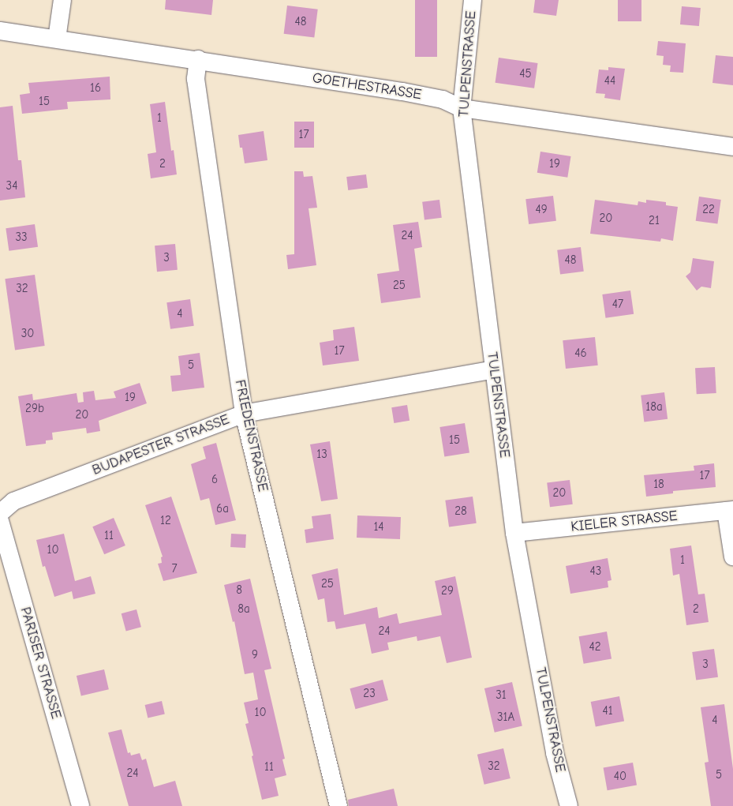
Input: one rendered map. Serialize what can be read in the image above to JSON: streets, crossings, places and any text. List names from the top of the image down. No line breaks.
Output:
{"streets":{"street":["TULPENSTRASSE","GOETHESTRASSE","FRIEDENSTRASSE","BUDAPESTER STRASSE","KIELER STRASSE","PARISER STRASSE"]},"crossings":[["TULPENSTRASSE","GOETHESTRASSE"],["TULPENSTRASSE","BUDAPESTER STRASSE"],["TULPENSTRASSE","KIELER STRASSE"],["GOETHESTRASSE","FRIEDENSTRASSE"],["FRIEDENSTRASSE","BUDAPESTER STRASSE"]],"house_numbers":["48","45","44","16","15","1","17","2","19","34","49","22","20","21","24","33","3","48","25","32","47","4","30","17","46","5","19","18a","29b","20","15","13","17","6","18","20","6a","28","12","14","11","10","1","7","43","25","8","29","8a","2","24","42","9","3","23","31","41","10","31A","4","32","11","24","5","40"]}
